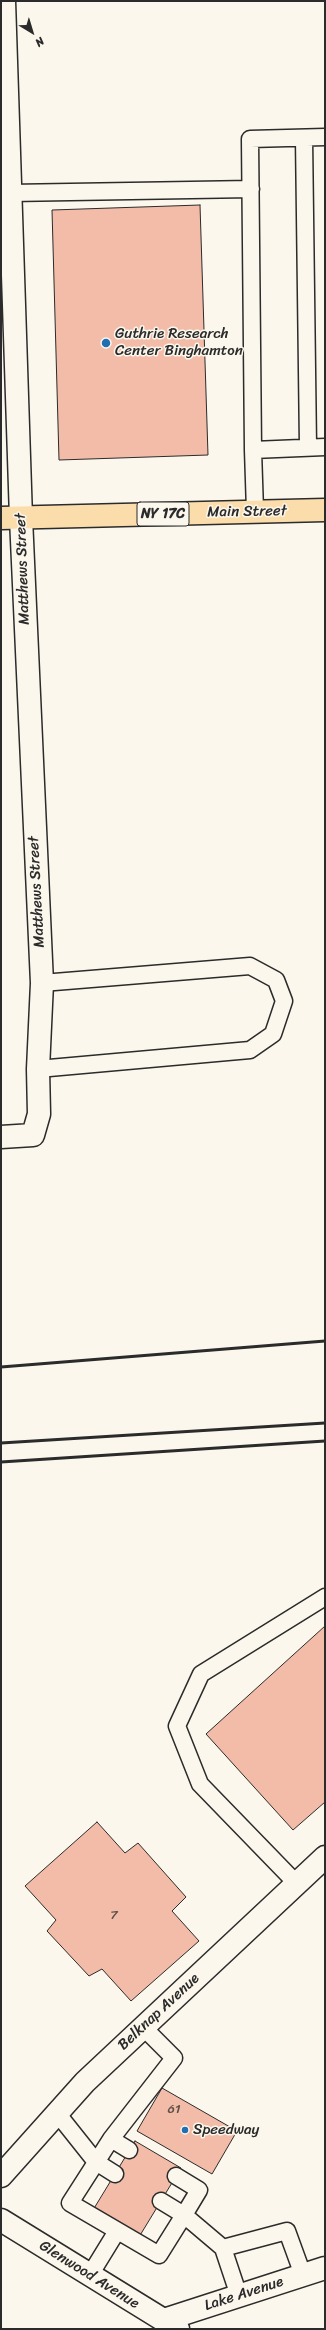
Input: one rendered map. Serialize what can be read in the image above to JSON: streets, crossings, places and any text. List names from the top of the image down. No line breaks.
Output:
{"streets":{"main road":["Main Street","NY 17C"],"street":["Matthews Street","Belknap Avenue","Glenwood Avenue","Lake Avenue"]},"crossings":[["Main Street","Matthews Street"],["Glenwood Avenue","Lake Avenue"]],"places":["Guthrie Research Center Binghamton","Speedway"],"house_numbers":["7","61"],"north":"bottom right"}
